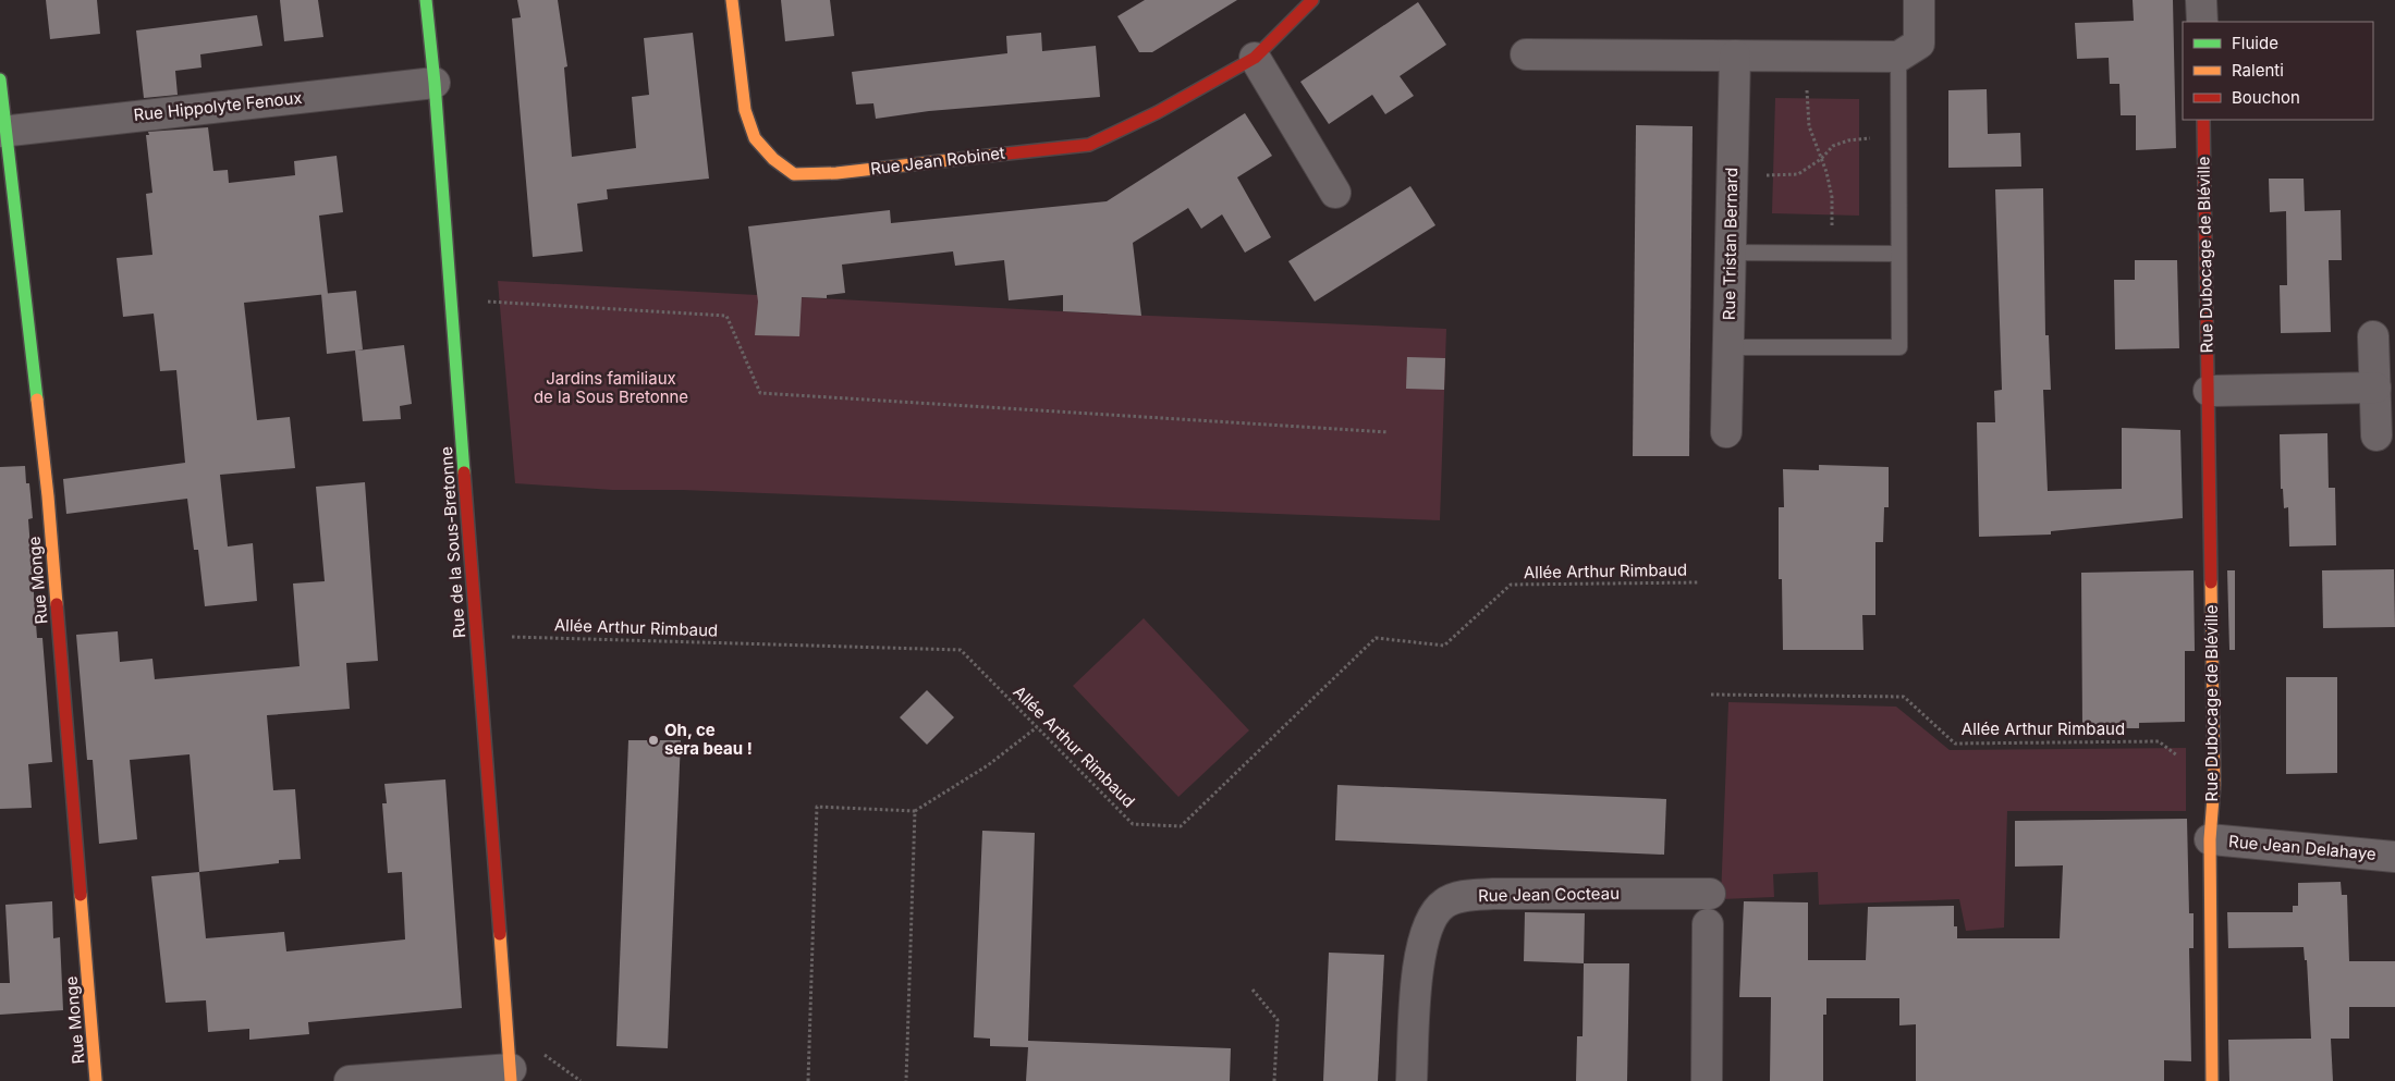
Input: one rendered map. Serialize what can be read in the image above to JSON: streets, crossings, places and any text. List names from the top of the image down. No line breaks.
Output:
{"streets":{"street":["Rue Hippolyte Fenoux","Rue Jean Robinet","Rue Tristan Bernard","Rue Dubocage de Bléville","Rue de la Sous-Bretonne","Rue Monge","Rue Jean Delahaye","Rue Jean Cocteau"],"path":["Allée Arthur Rimbaud"]},"crossings":[["Rue Hippolyte Fenoux","Rue de la Sous-Bretonne"],["Rue Hippolyte Fenoux","Rue Monge"],["Rue Dubocage de Bléville","Allée Arthur Rimbaud"],["Rue Dubocage de Bléville","Rue Jean Delahaye"],["Rue de la Sous-Bretonne","Allée Arthur Rimbaud"]],"parks":["Jardins familiaux de la Sous Bretonne"],"places":["Oh, ce sera beau !"],"legend":["Fluide","Ralenti","Bouchon"]}
